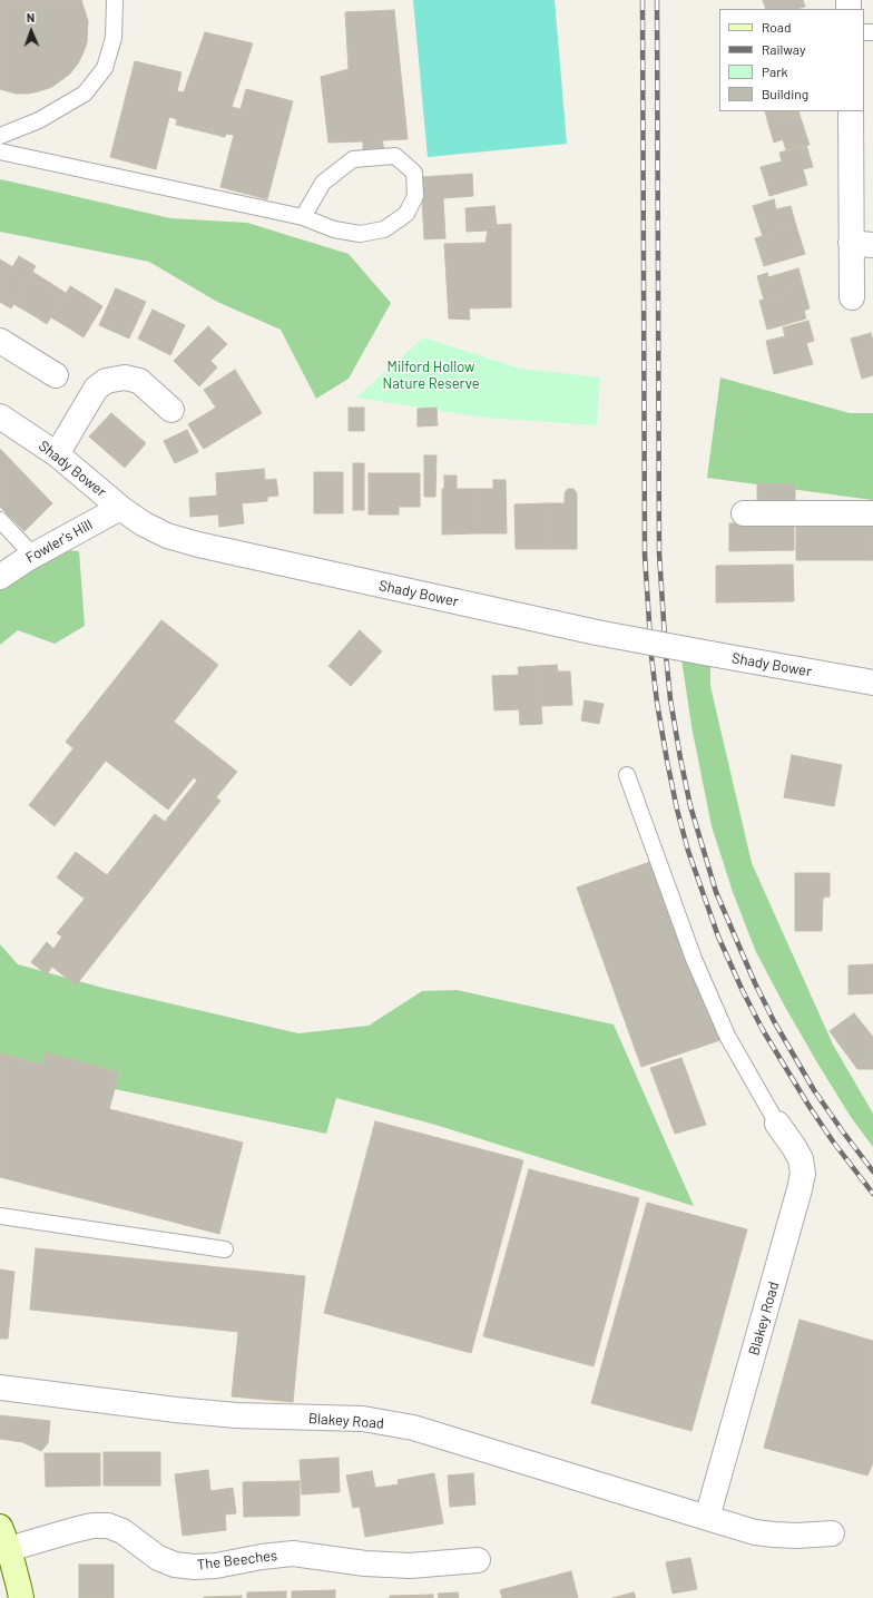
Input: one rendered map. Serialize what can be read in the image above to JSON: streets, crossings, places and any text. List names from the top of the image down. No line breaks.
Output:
{"streets":{"street":["Shady Bower","Fowler's Hill","Blakey Road","The Beeches"]},"crossings":[["Shady Bower","Fowler's Hill"]],"parks":["Milford Hollow Nature Reserve"],"legend":["Road","Railway","Park","Building"],"north":"top"}
